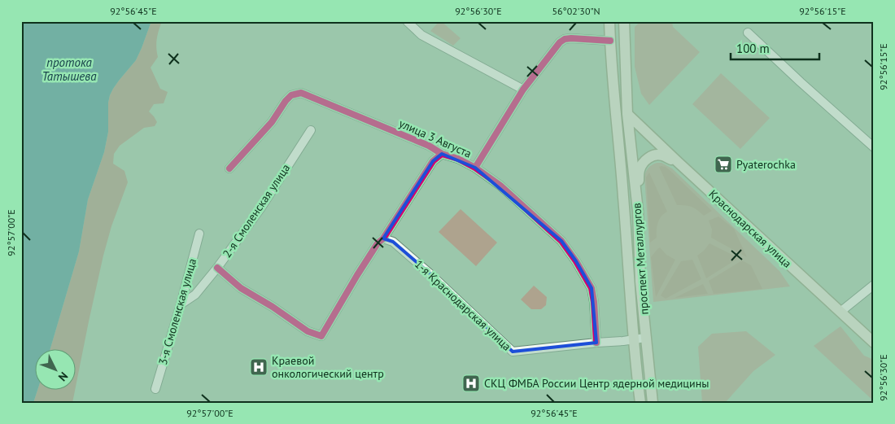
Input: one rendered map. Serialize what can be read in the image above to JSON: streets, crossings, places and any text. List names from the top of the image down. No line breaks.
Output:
{"streets":{"main road":["Краснодарская улица","проспект Металлургов"],"street":["улица 3 Августа","2-я Смоленская улица","1-я Краснодарская улица","3-я Смоленская улица"]},"crossings":[["улица 3 Августа","1-я Краснодарская улица"],["2-я Смоленская улица","3-я Смоленская улица"],["Краснодарская улица","проспект Металлургов"],["проспект Металлургов","1-я Краснодарская улица"]],"water":["протока Татышева"],"places":{"supermarket":["Pyaterochka"],"hospital":["Краевой онкологический центр","СКЦ ФМБА России Центр ядерной медицины"]},"scale_bar":"100 m","north":"bottom right","coordinates":["92°56'45\"E","92°56'30\"E","56°02'30\"N","92°56'15\"E","92°57'00\"E"]}
